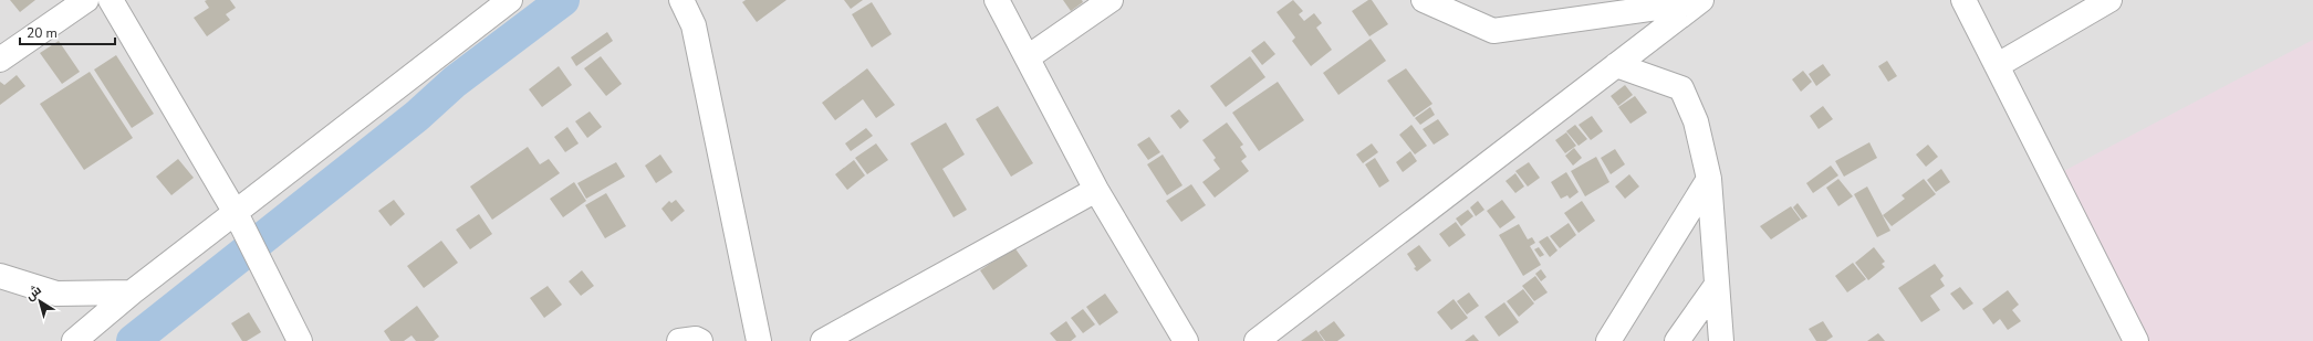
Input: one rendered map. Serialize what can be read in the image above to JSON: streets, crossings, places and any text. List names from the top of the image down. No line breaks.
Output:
{"scale_bar":"20 m","north":"top left"}
